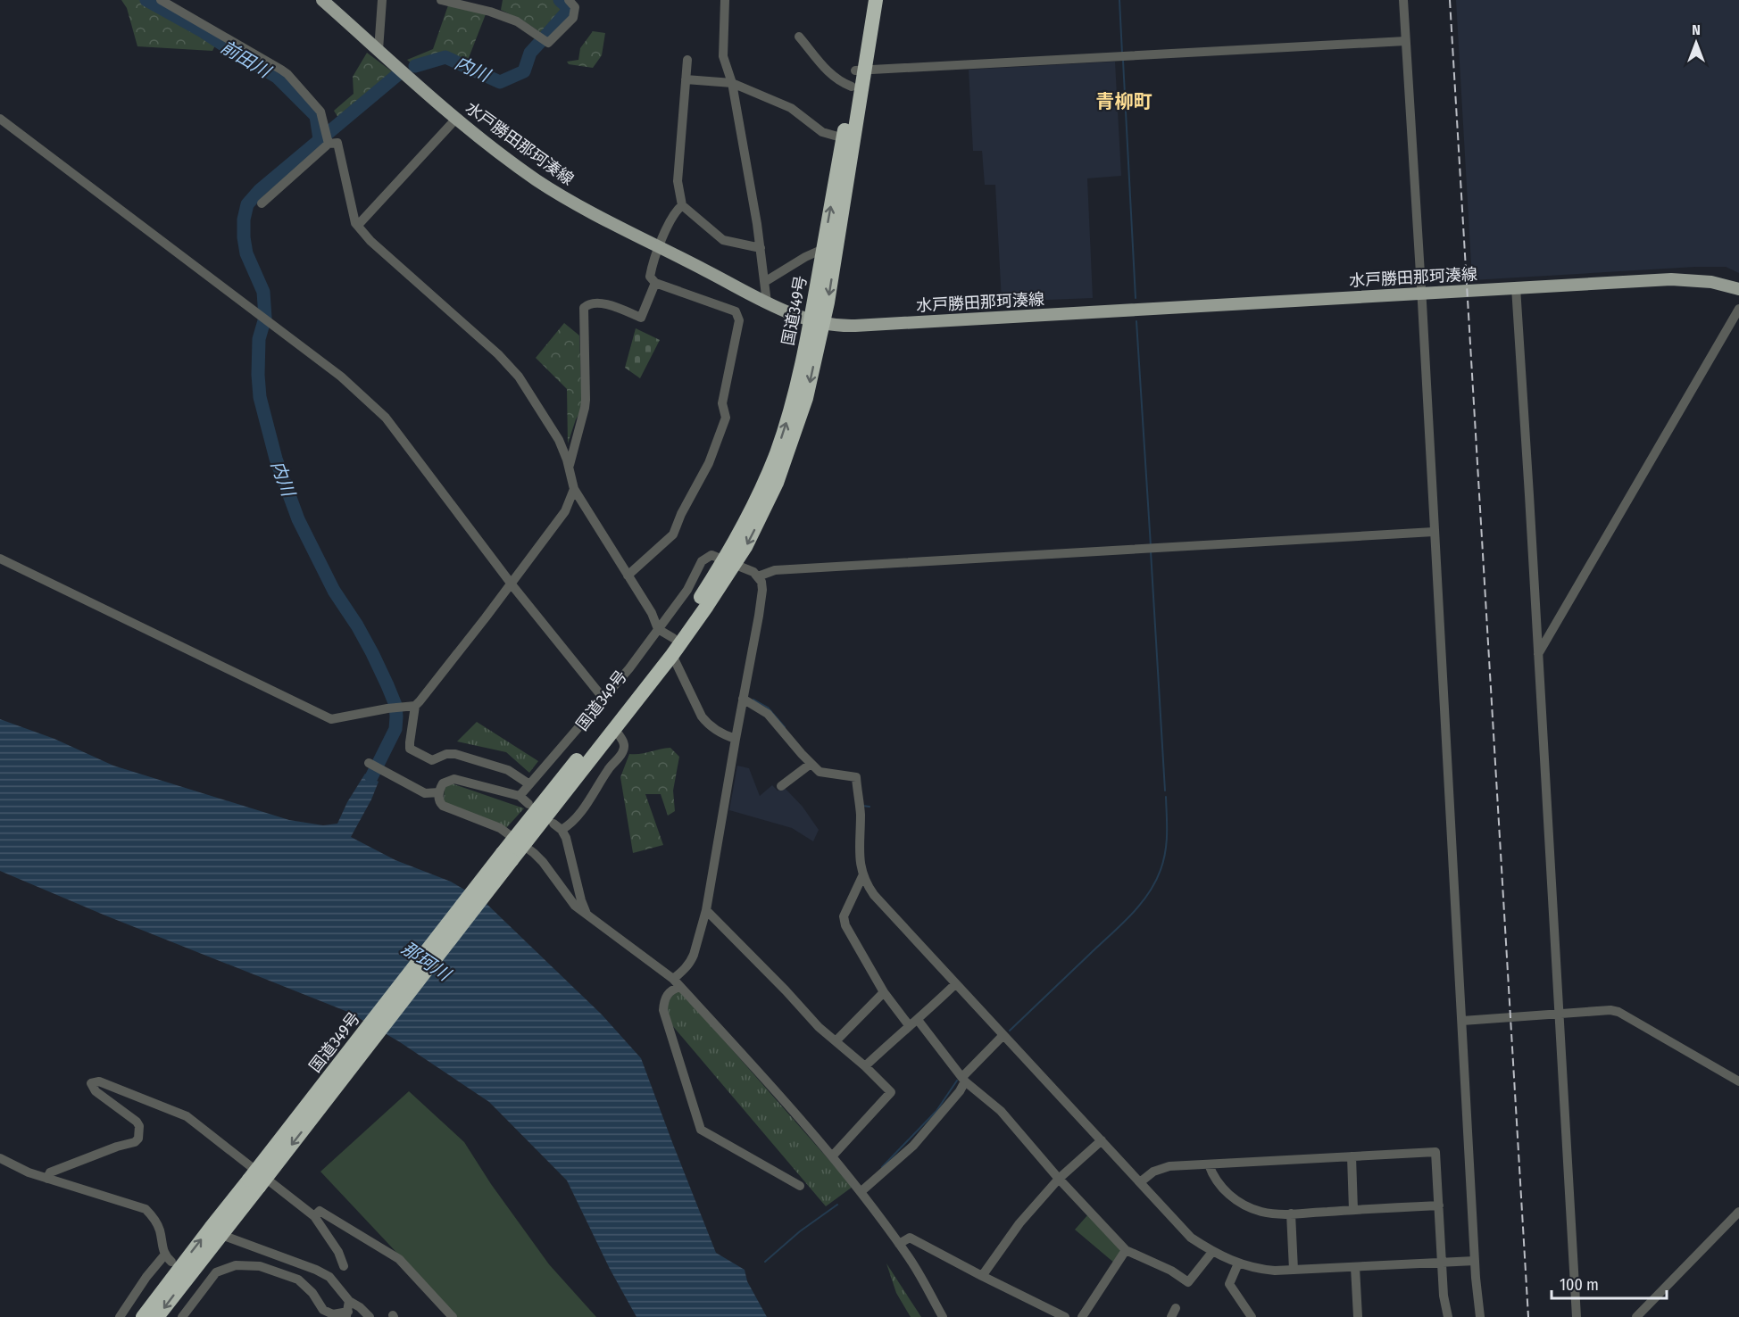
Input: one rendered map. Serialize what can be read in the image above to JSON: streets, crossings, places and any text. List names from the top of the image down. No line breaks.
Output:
{"streets":{"highway":["国道349号"],"main road":["水戸勝田那珂湊線"]},"crossings":[["水戸勝田那珂湊線","国道349号"]],"districts":["青柳町"],"water":["前田川","内川","那珂川"],"scale_bar":"100 m","north":"top"}
